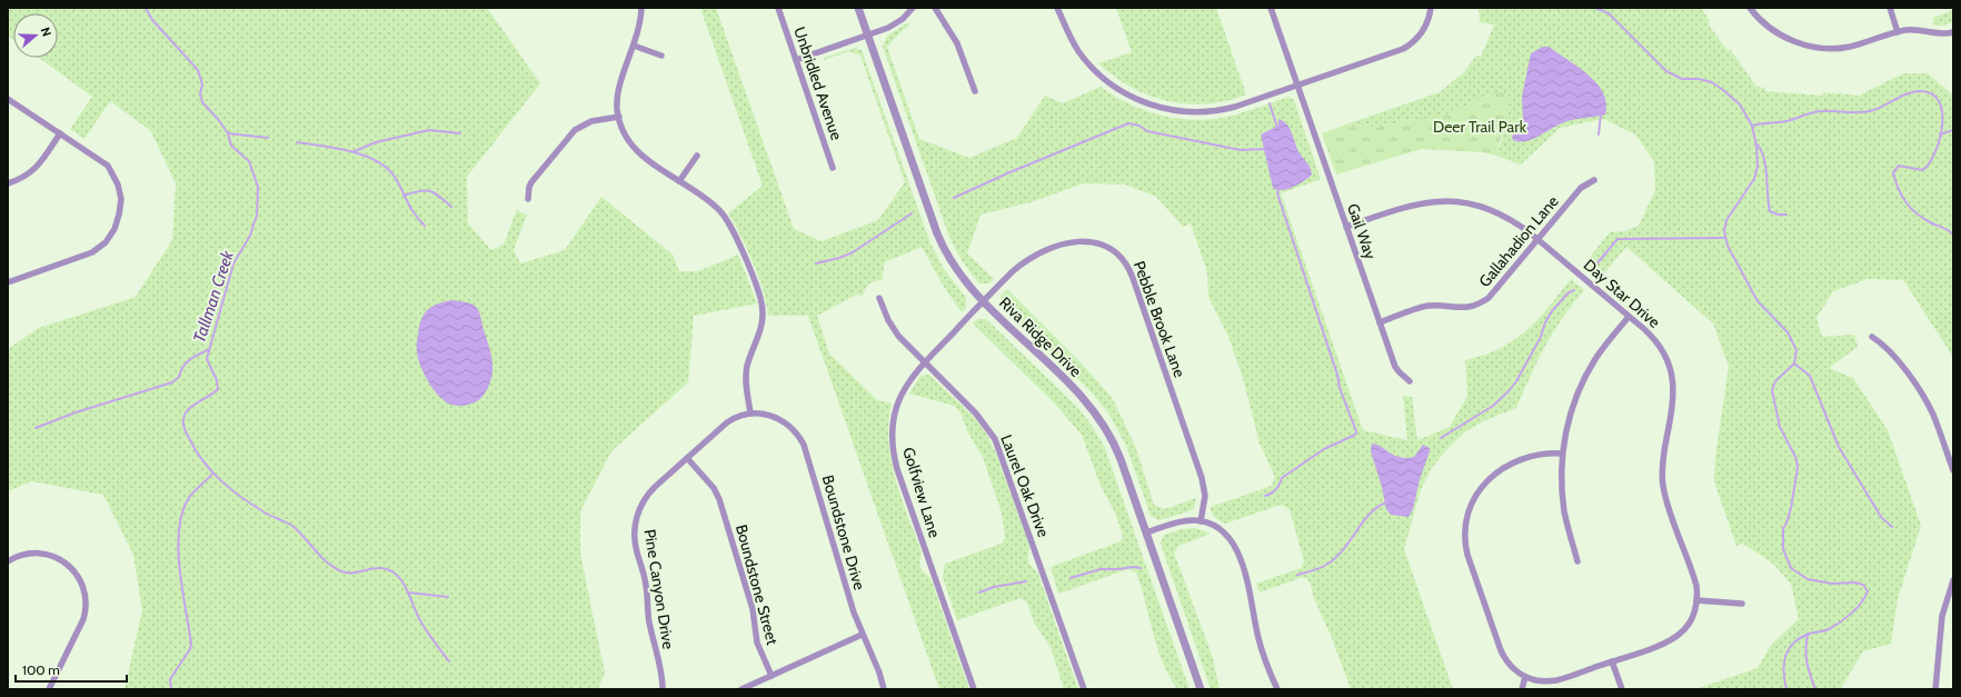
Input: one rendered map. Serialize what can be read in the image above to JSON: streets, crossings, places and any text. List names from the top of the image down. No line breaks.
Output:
{"streets":{"street":["Unbridled Avenue","Gail Way","Gallahadion Lane","Day Star Drive","Pebble Brook Lane","Riva Ridge Drive","Laurel Oak Drive","Golfview Lane","Boundstone Drive","Boundstone Street","Pine Canyon Drive"]},"crossings":[["Gail Way","Gallahadion Lane"],["Gail Way","Day Star Drive"],["Gallahadion Lane","Day Star Drive"],["Pebble Brook Lane","Riva Ridge Drive"],["Pebble Brook Lane","Golfview Lane"],["Riva Ridge Drive","Golfview Lane"],["Laurel Oak Drive","Golfview Lane"],["Boundstone Drive","Pine Canyon Drive"],["Boundstone Street","Pine Canyon Drive"]],"water":["Tallman Creek"],"parks":["Deer Trail Park"],"scale_bar":"100 m","north":"right"}
